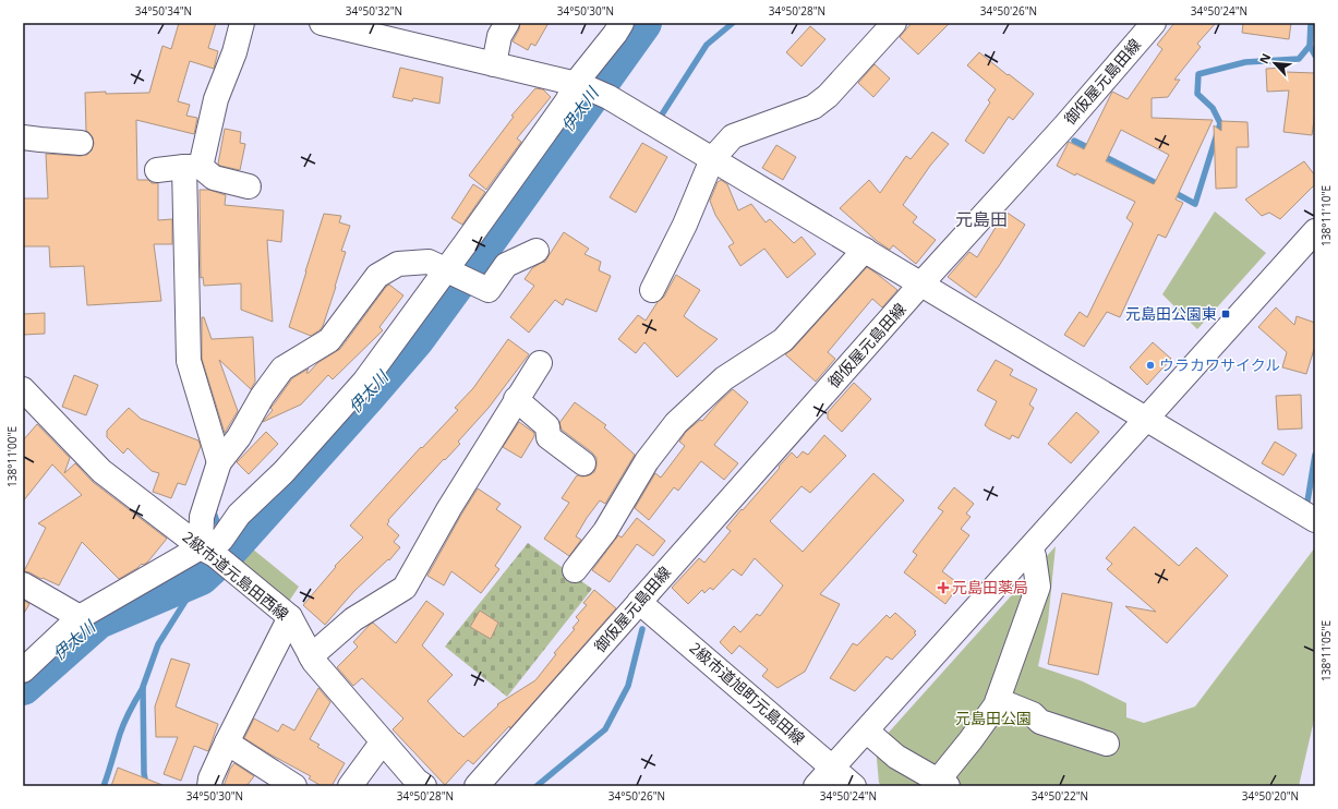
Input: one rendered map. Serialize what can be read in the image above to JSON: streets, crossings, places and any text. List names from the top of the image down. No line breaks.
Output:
{"streets":{"street":["御仮屋元島田線","2級市道元島田西線","2級市道旭町元島田線"]},"crossings":[["御仮屋元島田線","2級市道旭町元島田線"]],"districts":["元島田"],"water":["伊太川"],"parks":["元島田公園"],"places":{"transit":["元島田公園東"],"other":["ウラカワサイクル"],"health":["元島田薬局"]},"north":"top left","coordinates":["34°50'34\"N","34°50'32\"N","34°50'30\"N","34°50'28\"N","34°50'26\"N","34°50'24\"N","138°11'10\"E","138°11'00\"E","138°11'05\"E","34°50'22\"N","34°50'20\"N"]}
